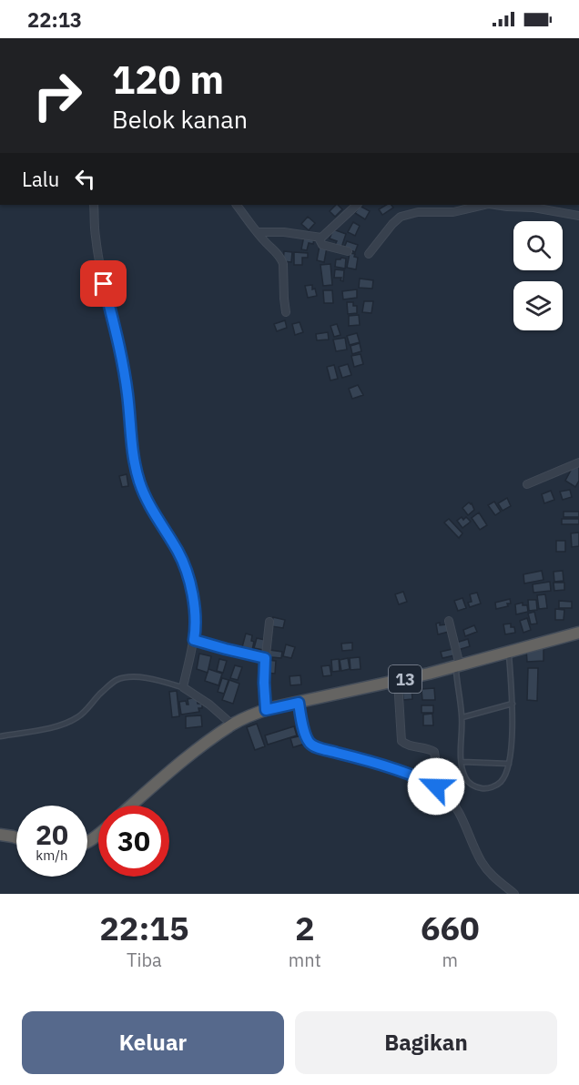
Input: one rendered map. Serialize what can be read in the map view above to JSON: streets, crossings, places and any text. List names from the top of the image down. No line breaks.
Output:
{"streets":{"highway":["13"]},"page":{"status":"22:13","turn":["120 m","Belok kanan"],"then":"Lalu","speed":"20 km/h","limit":"30","eta":["22:15","Tiba","2","mnt","660","m"],"buttons":["Keluar","Bagikan"]}}
